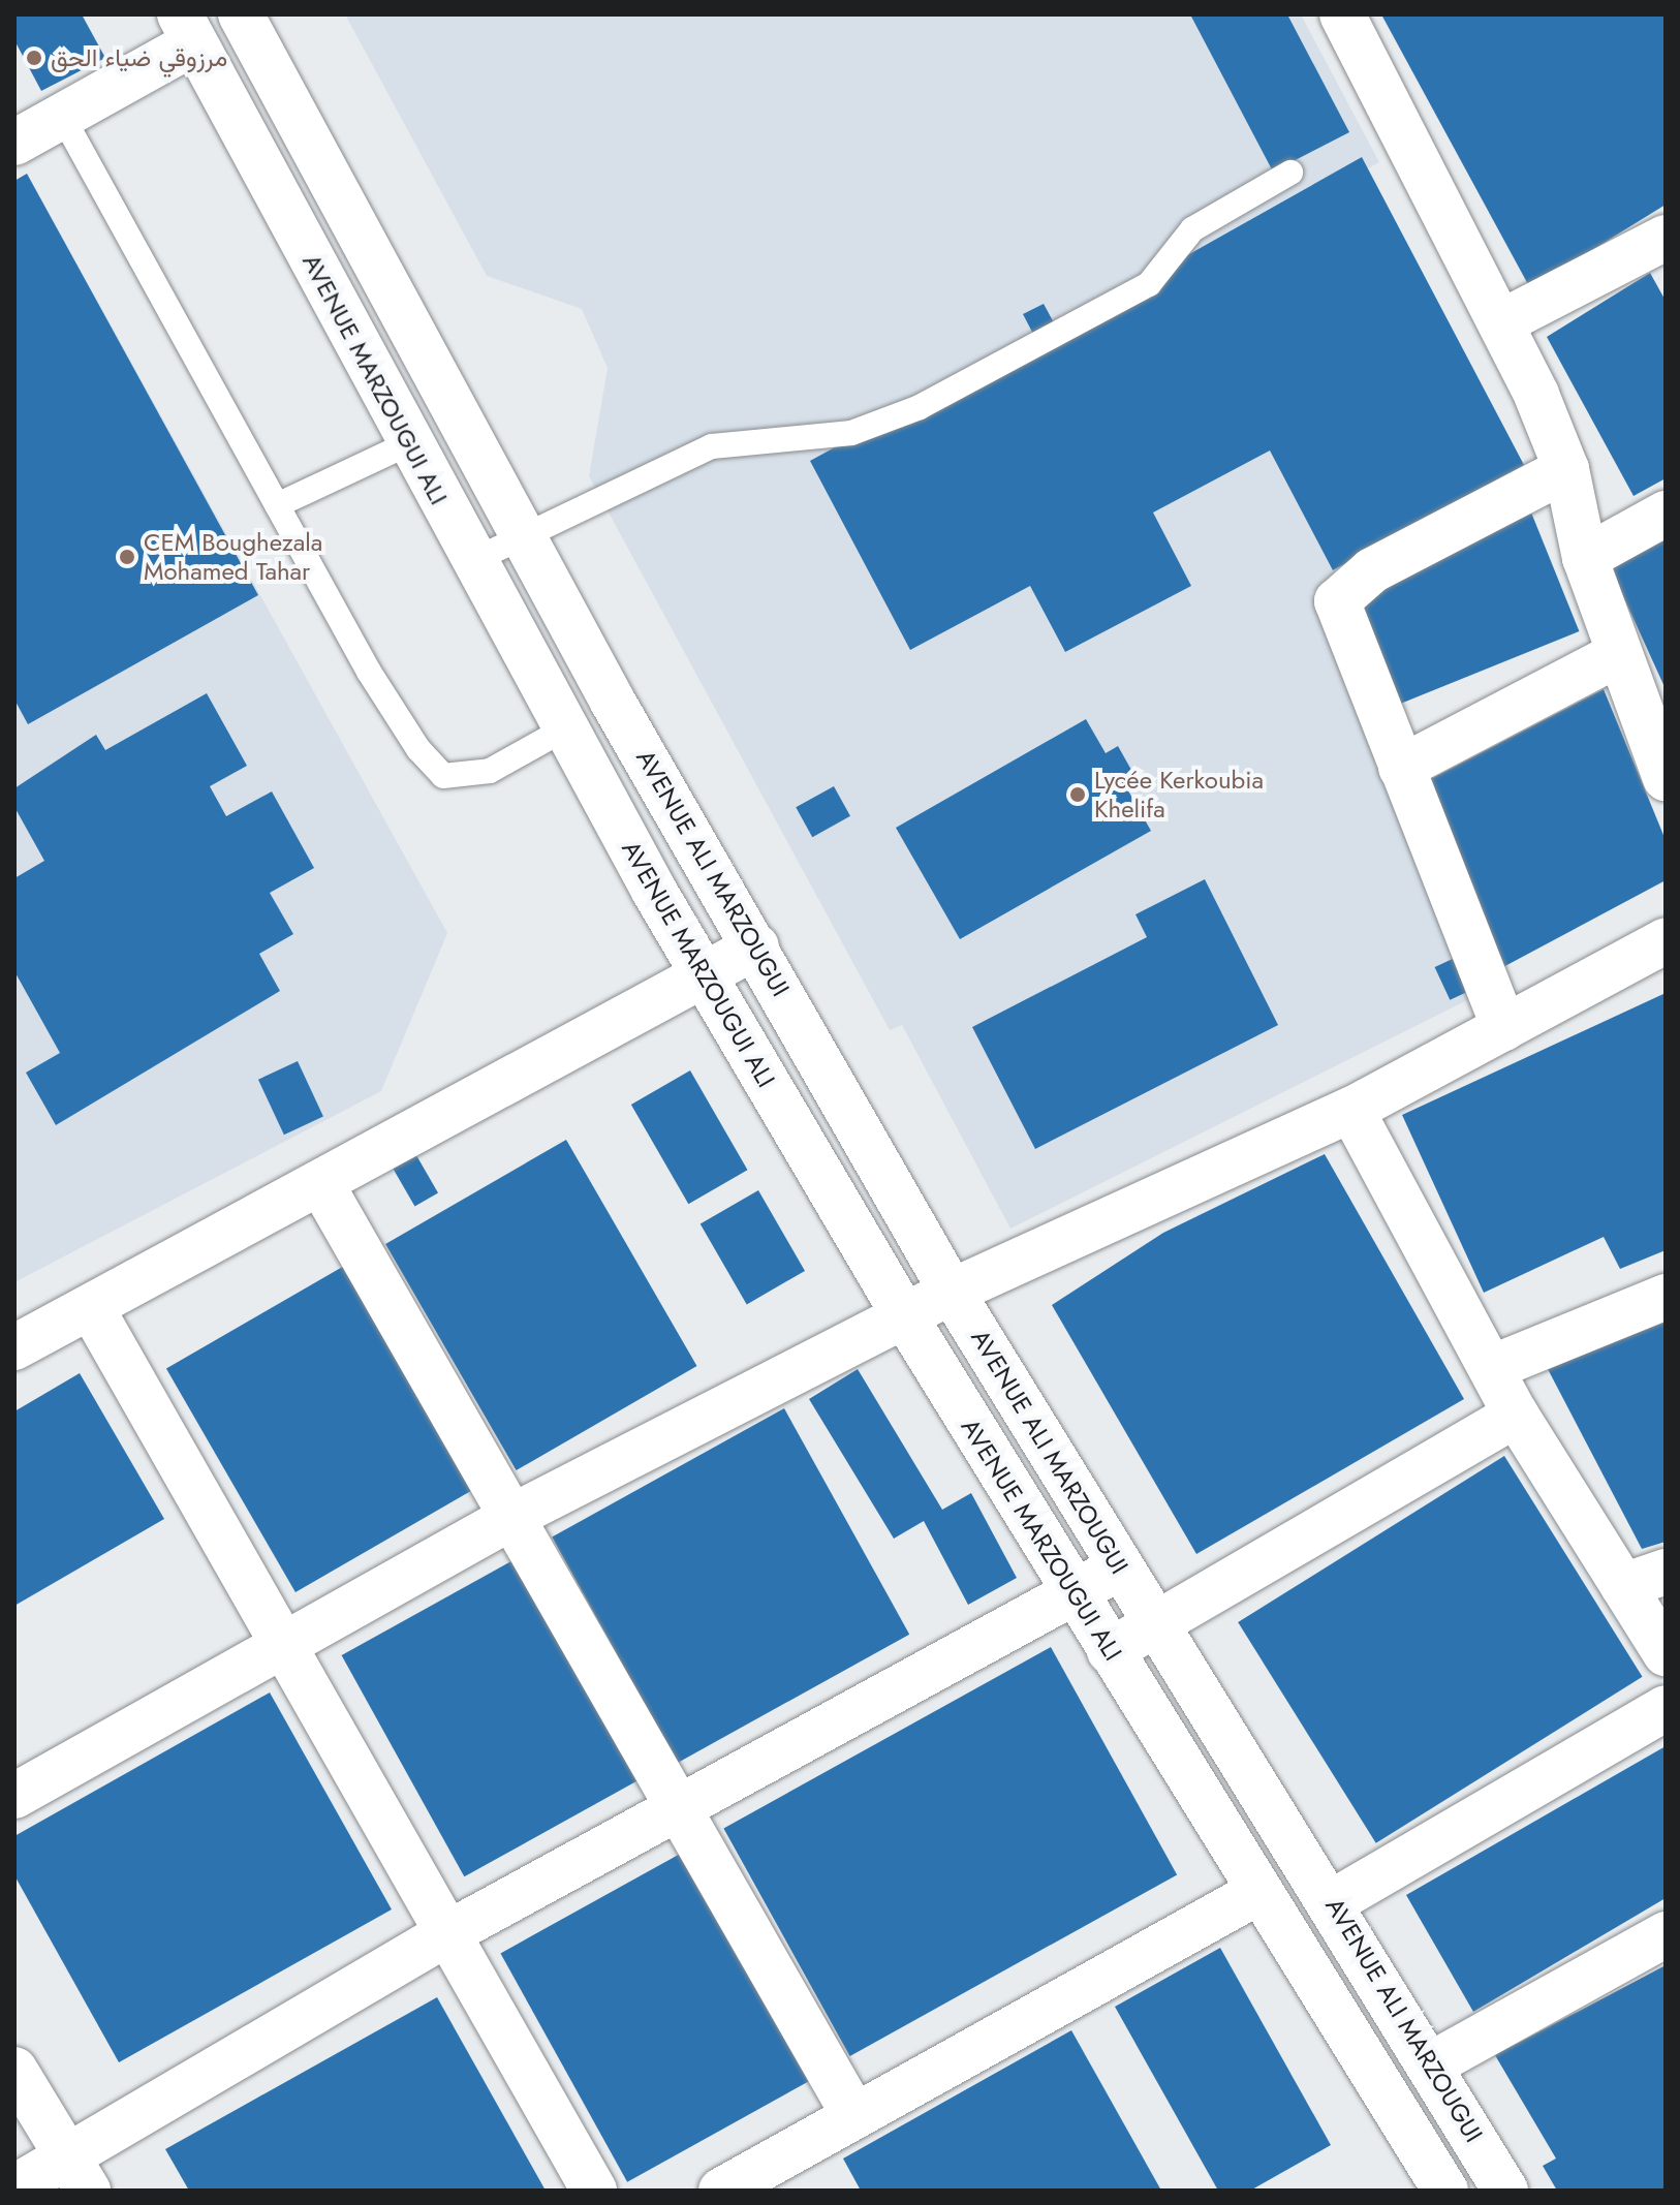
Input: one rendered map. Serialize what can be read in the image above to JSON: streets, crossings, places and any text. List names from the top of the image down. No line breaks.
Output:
{"streets":{"street":["AVENUE MARZOUGUI ALI","AVENUE ALI MARZOUGUI"]},"places":["مرزوقي ضياء الحق","CEM Boughezala Mohamed Tahar","Lycée Kerkoubia Khelifa"]}
